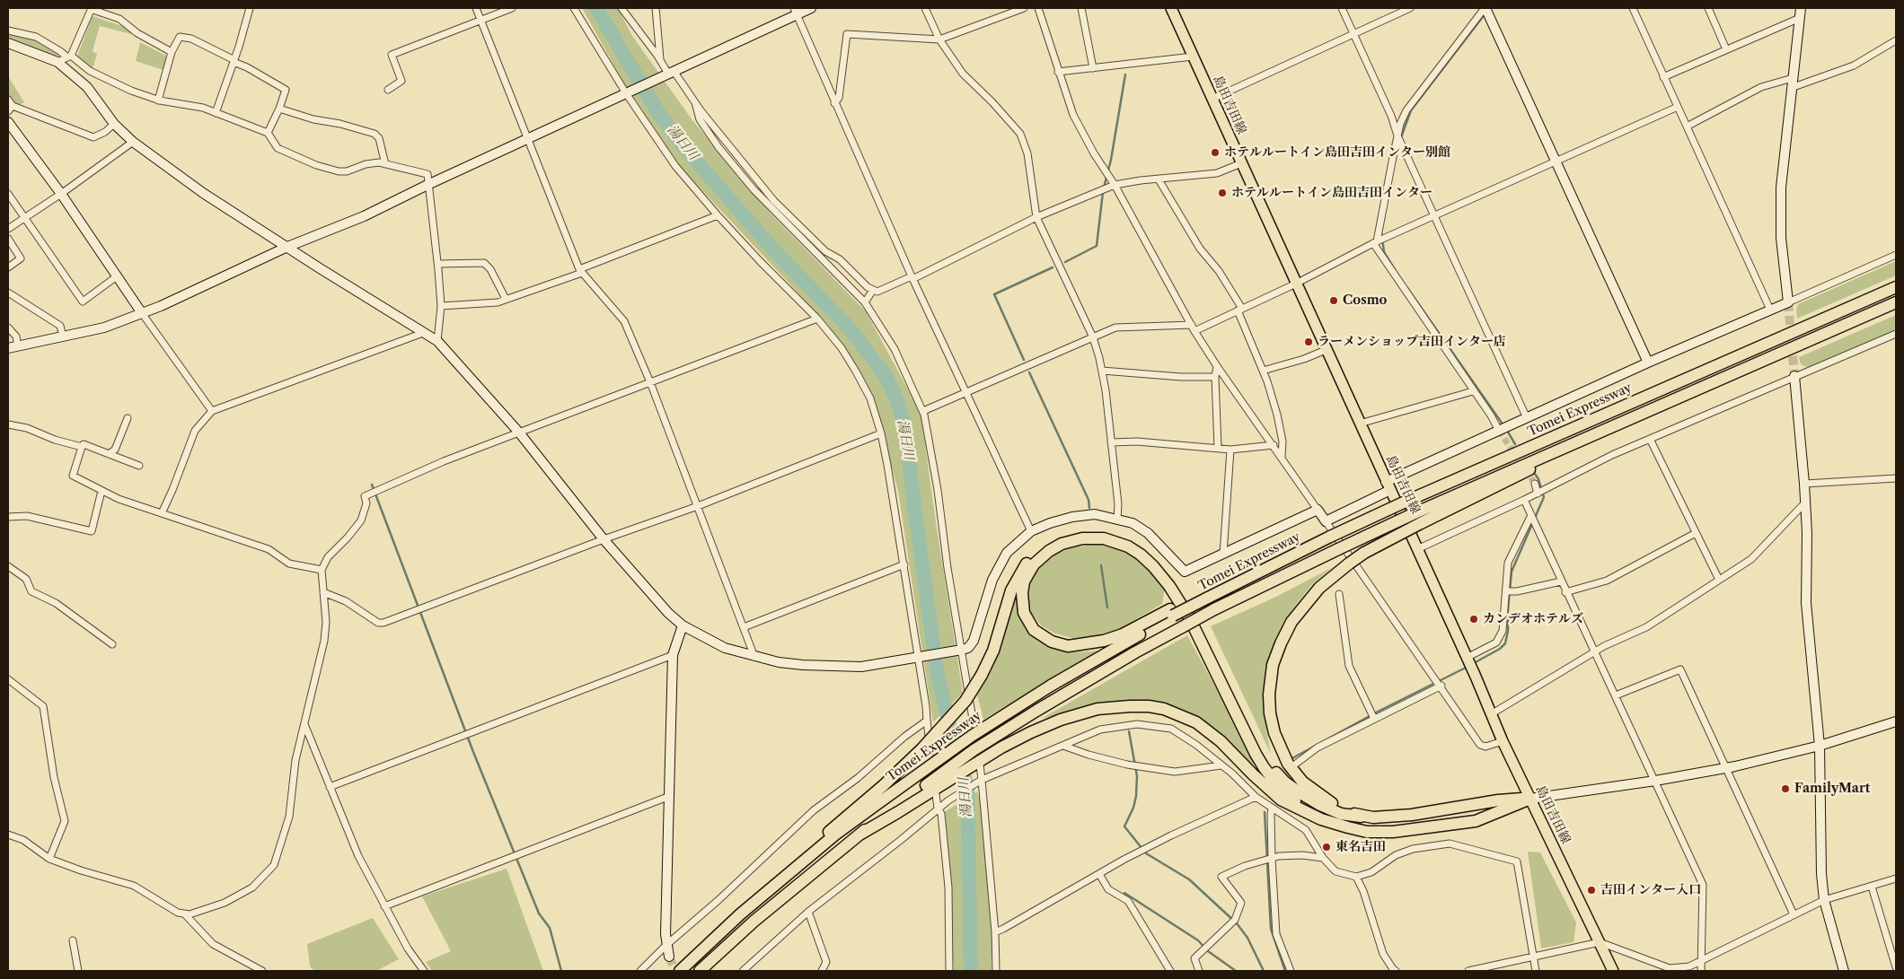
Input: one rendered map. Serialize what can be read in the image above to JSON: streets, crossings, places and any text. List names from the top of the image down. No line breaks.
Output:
{"streets":{"highway":["Tomei Expressway"],"main road":["島田吉田線"]},"water":["湯日川"],"places":["ホテルルートイン島田吉田インター別館","ホテルルートイン島田吉田インター","Cosmo","ラーメンショップ吉田インター店","カンデオホテルズ","FamilyMart","東名吉田","吉田インター入口"]}
